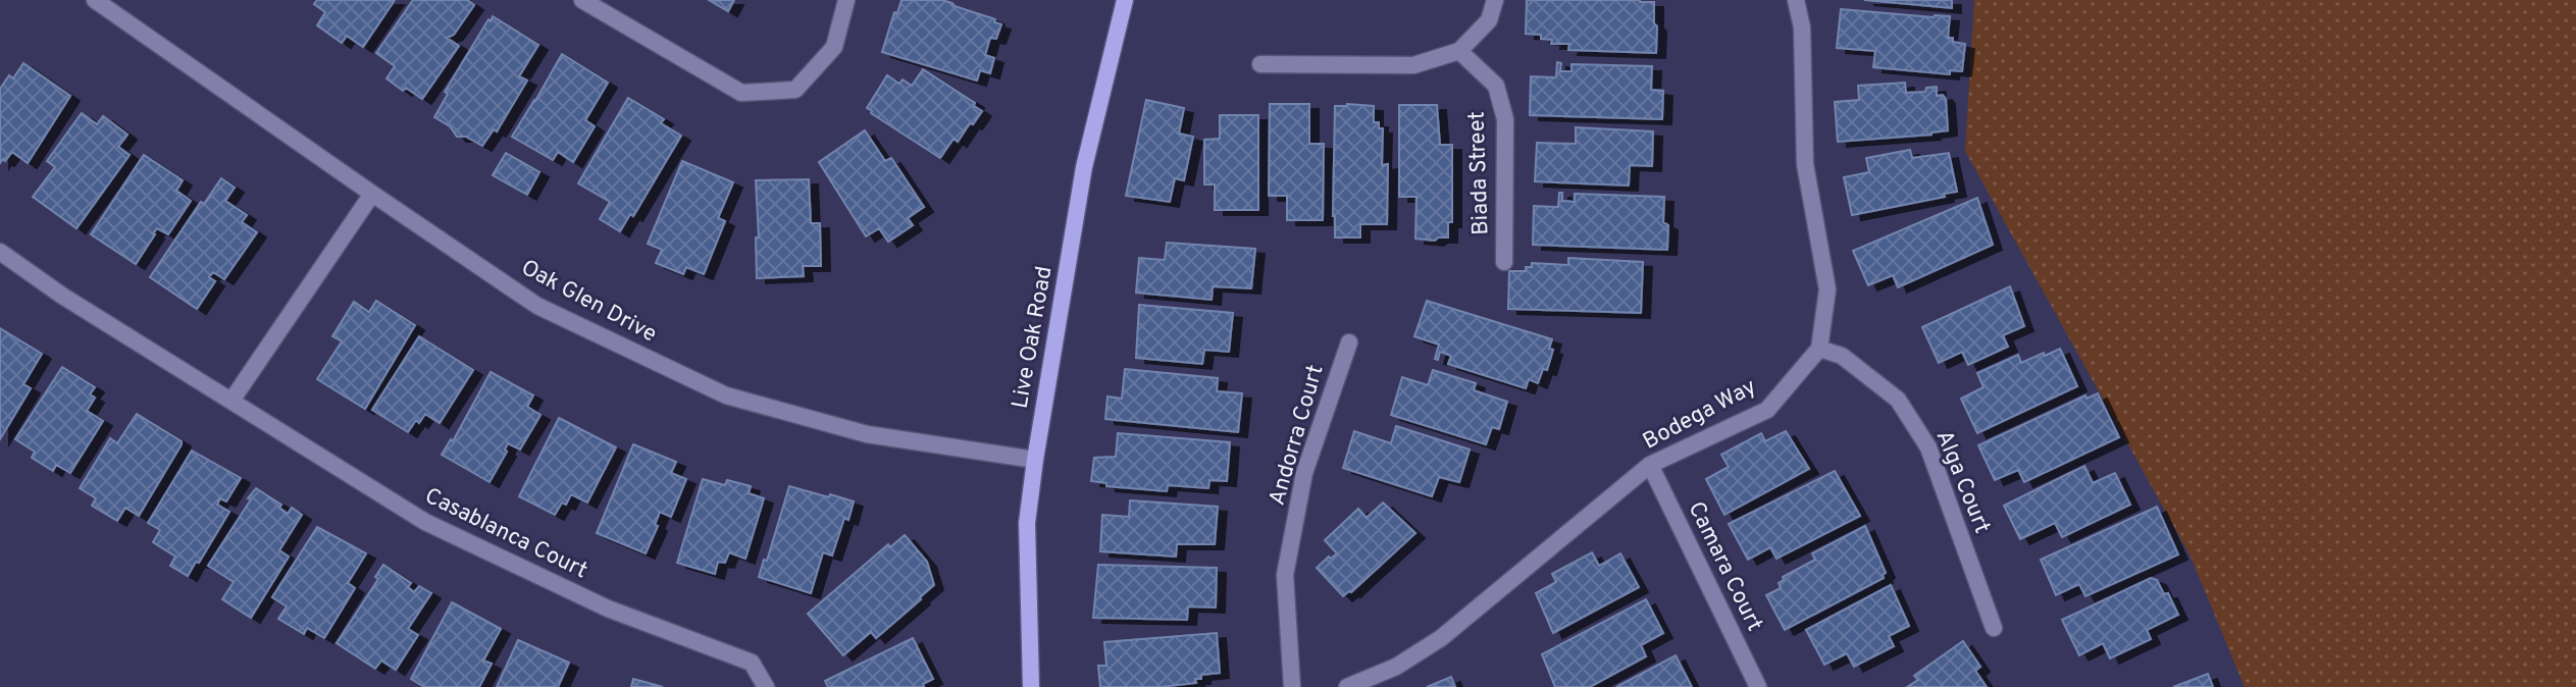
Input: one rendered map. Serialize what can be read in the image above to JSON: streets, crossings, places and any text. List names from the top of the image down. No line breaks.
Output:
{"streets":{"street":["Biada Street","Oak Glen Drive","Live Oak Road","Bodega Way","Andorra Court","Alga Court","Casablanca Court","Camara Court"]},"crossings":[["Oak Glen Drive","Live Oak Road"],["Bodega Way","Alga Court"],["Bodega Way","Camara Court"]]}
